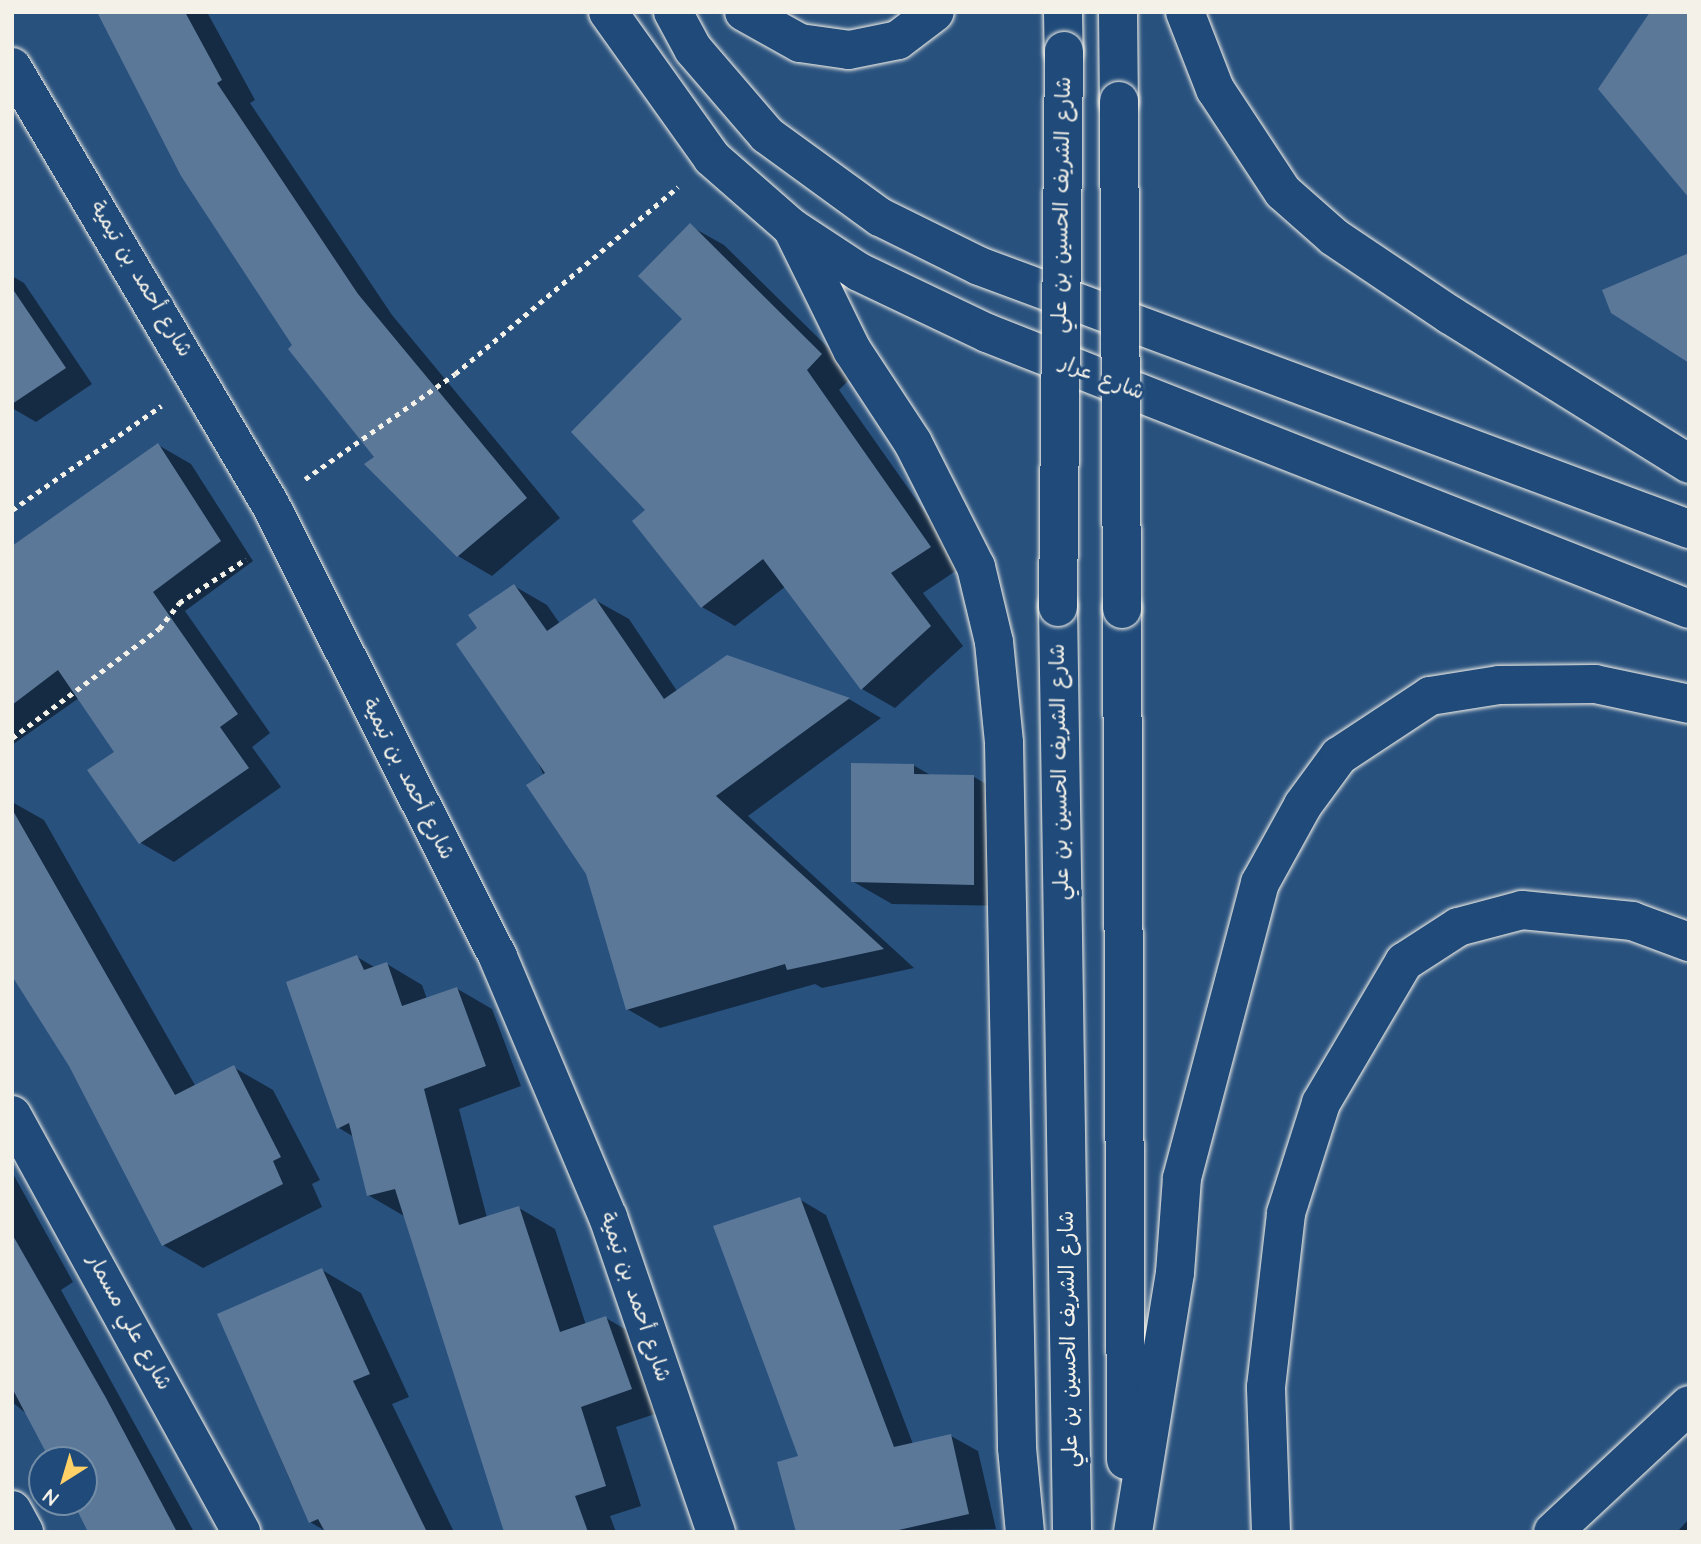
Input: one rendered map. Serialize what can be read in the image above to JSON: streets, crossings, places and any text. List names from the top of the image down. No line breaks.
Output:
{"streets":{"main road":["شارع الشريف الحسين بن علي","شارع أحمد بن تيمية","شارع عرار","شارع علي مسمار"]},"north":"bottom left"}
